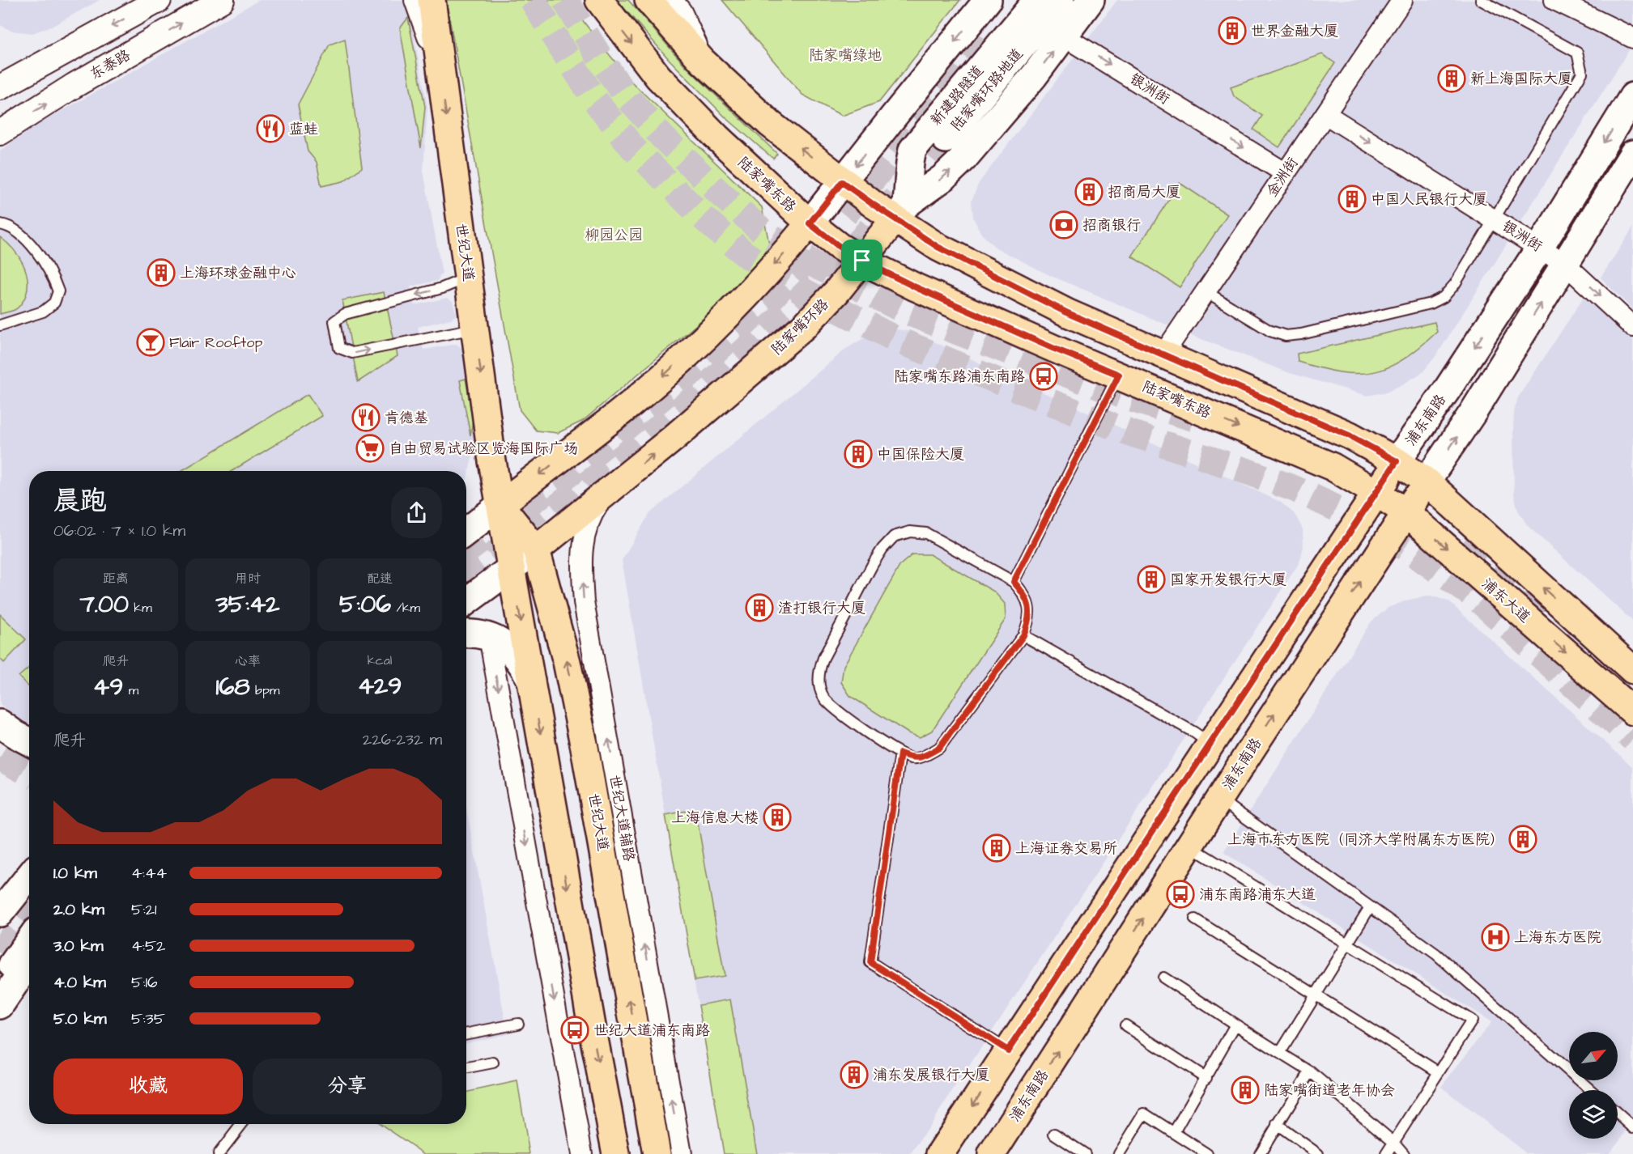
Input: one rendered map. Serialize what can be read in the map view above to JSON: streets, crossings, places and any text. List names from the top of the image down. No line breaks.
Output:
{"streets":{"main road":["陆家嘴环路地道","新建路隧道","陆家嘴东路","世纪大道","陆家嘴环路","浦东南路","浦东大道"],"street":["东泰路","银洲街","金洲街","世纪大道辅路"]},"crossings":[["银洲街","金洲街"],["银洲街","陆家嘴环路"],["银洲街","浦东南路"],["新建路隧道","陆家嘴环路"],["陆家嘴东路","陆家嘴环路"],["陆家嘴东路","浦东南路"],["陆家嘴东路","浦东大道"],["世纪大道","陆家嘴环路"],["陆家嘴环路","世纪大道辅路"],["浦东南路","浦东大道"]],"one_way":["银洲街"],"parks":["陆家嘴绿地","柳园公园"],"places":{"building":["世界金融大厦","新上海国际大厦","招商局大厦","中国人民银行大厦","上海环球金融中心","中国保险大厦","国家开发银行大厦","渣打银行大厦","上海信息大楼","上海市东方医院（同济大学附属东方医院）","上海证券交易所","浦东发展银行大厦","陆家嘴街道老年协会"],"restaurant":["蓝蛙","肯德基"],"bank":["招商银行"],"bar":["Flair Rooftop"],"bus stop":["陆家嘴东路浦东南路","浦东南路浦东大道","世纪大道浦东南路"],"supermarket":["自由贸易试验区览海国际广场"],"hospital":["上海东方医院"]},"north":"top right","page":{"heading":["晨跑","06:02 · 7 × 1.0 km"],"stats":[["距离","7.00 km"],["用时","35:42"],["配速","5:06 /km"],["爬升","49 m"],["心率","168 bpm"],["kcal","429"]],"chart":["爬升","226–232 m"],"list":[{"name":"1.0 km","note":"4:44"},{"name":"2.0 km","note":"5:21"},{"name":"3.0 km","note":"4:52"},{"name":"4.0 km","note":"5:16"},{"name":"5.0 km","note":"5:35"}],"buttons":["收藏","分享"]}}
